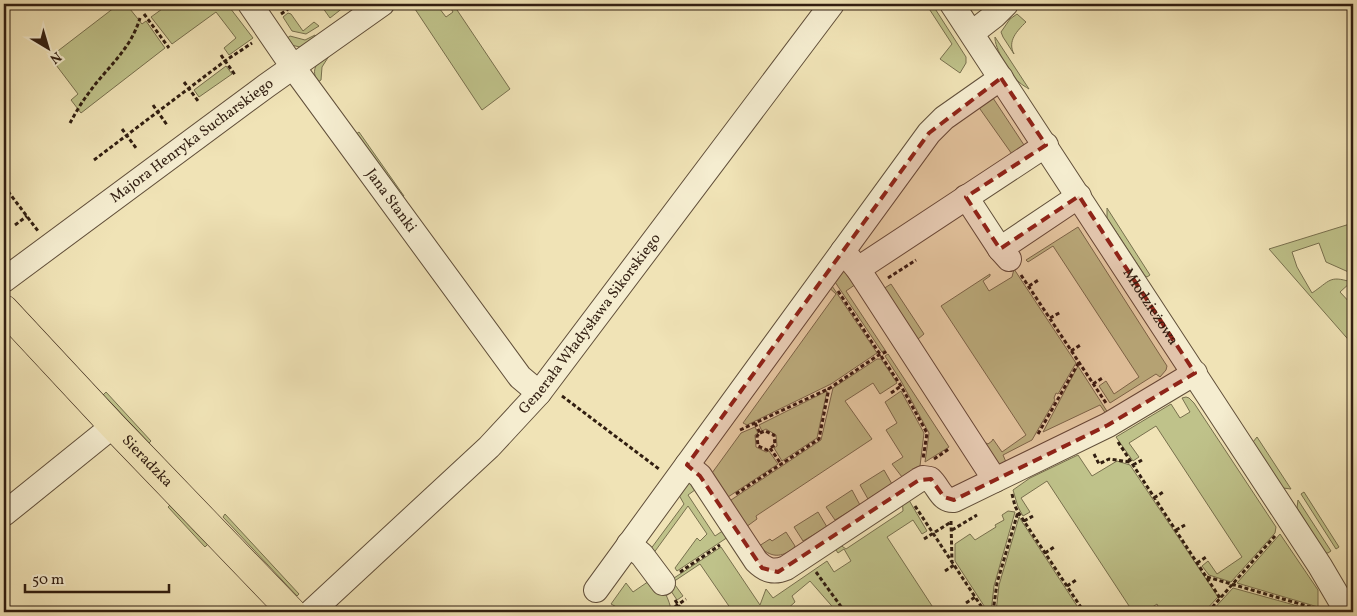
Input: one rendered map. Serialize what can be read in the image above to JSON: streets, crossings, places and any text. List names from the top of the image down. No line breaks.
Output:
{"streets":{"main road":["Sieradzka"],"street":["Majora Henryka Sucharskiego","Jana Stanki","Młodzieżowa","Generała Władysława Sikorskiego"]},"crossings":[["Majora Henryka Sucharskiego","Jana Stanki"],["Jana Stanki","Generała Władysława Sikorskiego"]],"scale_bar":"50 m","north":"bottom right"}
